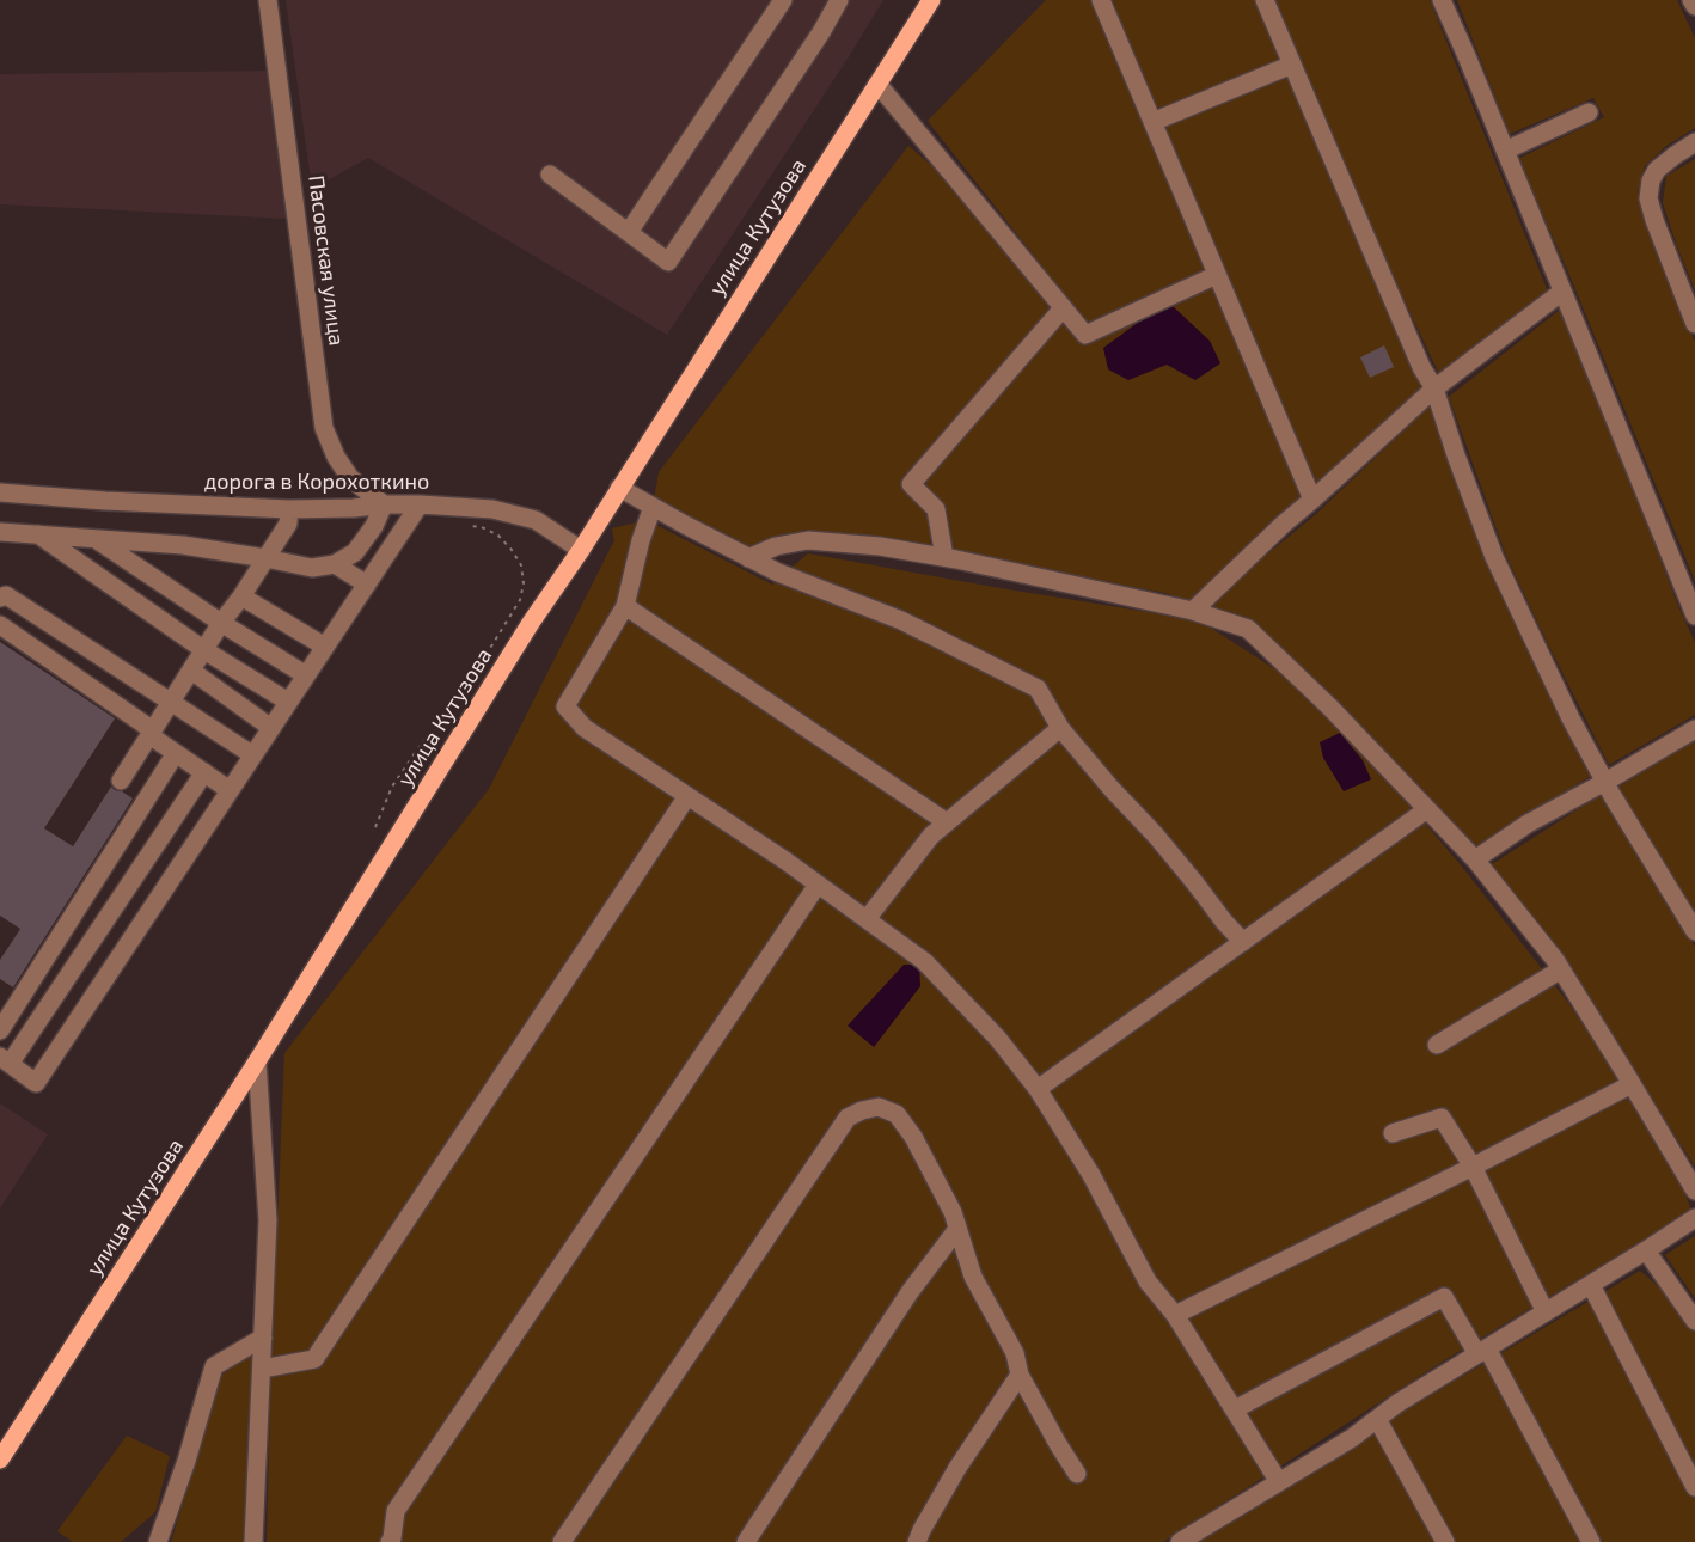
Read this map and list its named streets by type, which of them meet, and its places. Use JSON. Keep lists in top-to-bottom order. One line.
{"streets":{"main road":["улица Кутузова"],"street":["Пасовская улица","дорога в Корохоткино"]},"crossings":[["улица Кутузова","дорога в Корохоткино"],["Пасовская улица","дорога в Корохоткино"]]}
